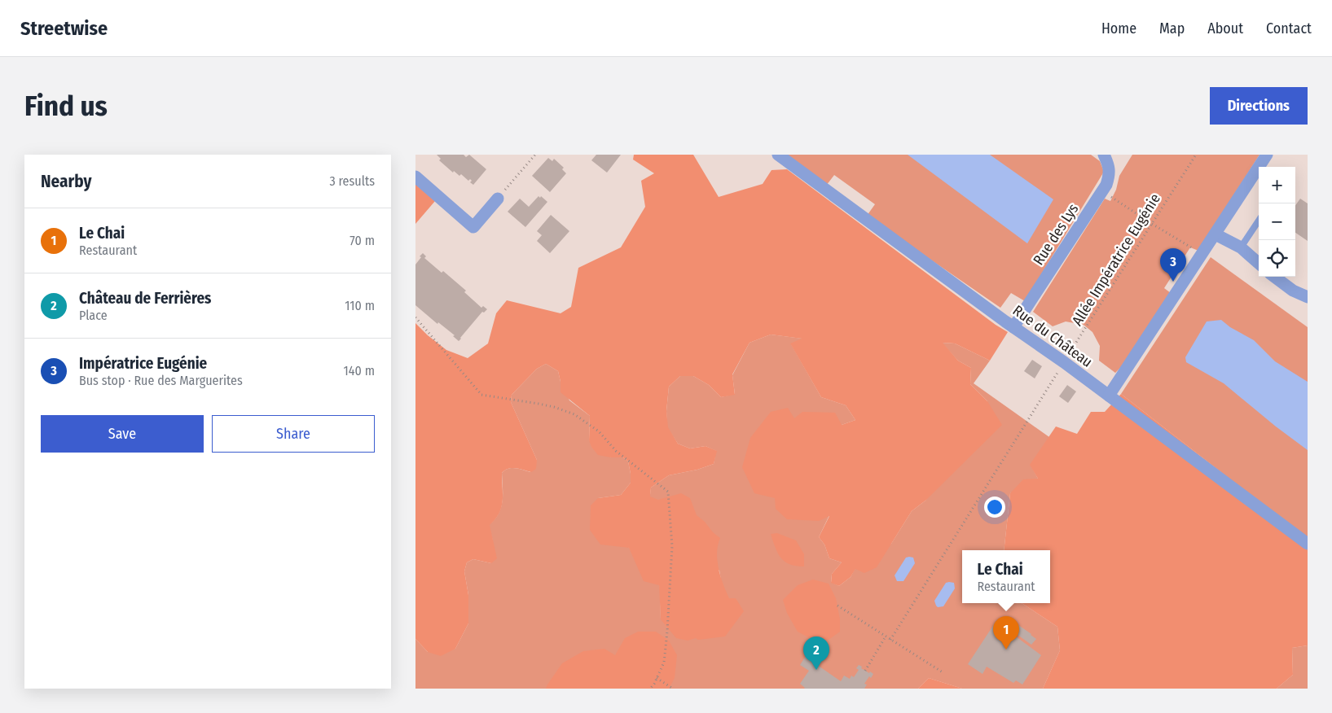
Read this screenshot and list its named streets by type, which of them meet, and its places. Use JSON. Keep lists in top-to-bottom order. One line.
{"streets":{"street":["Rue des Lys","Rue du Château"],"path":["Allée Impératrice Eugénie"]},"crossings":[["Rue des Lys","Rue du Château"],["Allée Impératrice Eugénie","Rue du Château"]],"page":{"header":"Streetwise","nav":["Home","Map","About","Contact"],"buttons":["Directions",["Save","Share"]],"title":"Find us","heading":["Nearby","3 results"],"map_buttons":["+","−"],"list":[{"mark":"1","name":"Le Chai","note":"Restaurant","value":"70 m"},{"mark":"2","name":"Château de Ferrières","note":"Place","value":"110 m"},{"mark":"3","name":"Impératrice Eugénie","note":"Bus stop · Rue des Marguerites","value":"140 m"}],"pins":["3","1","2"],"popup":["Le Chai","Restaurant"]}}
